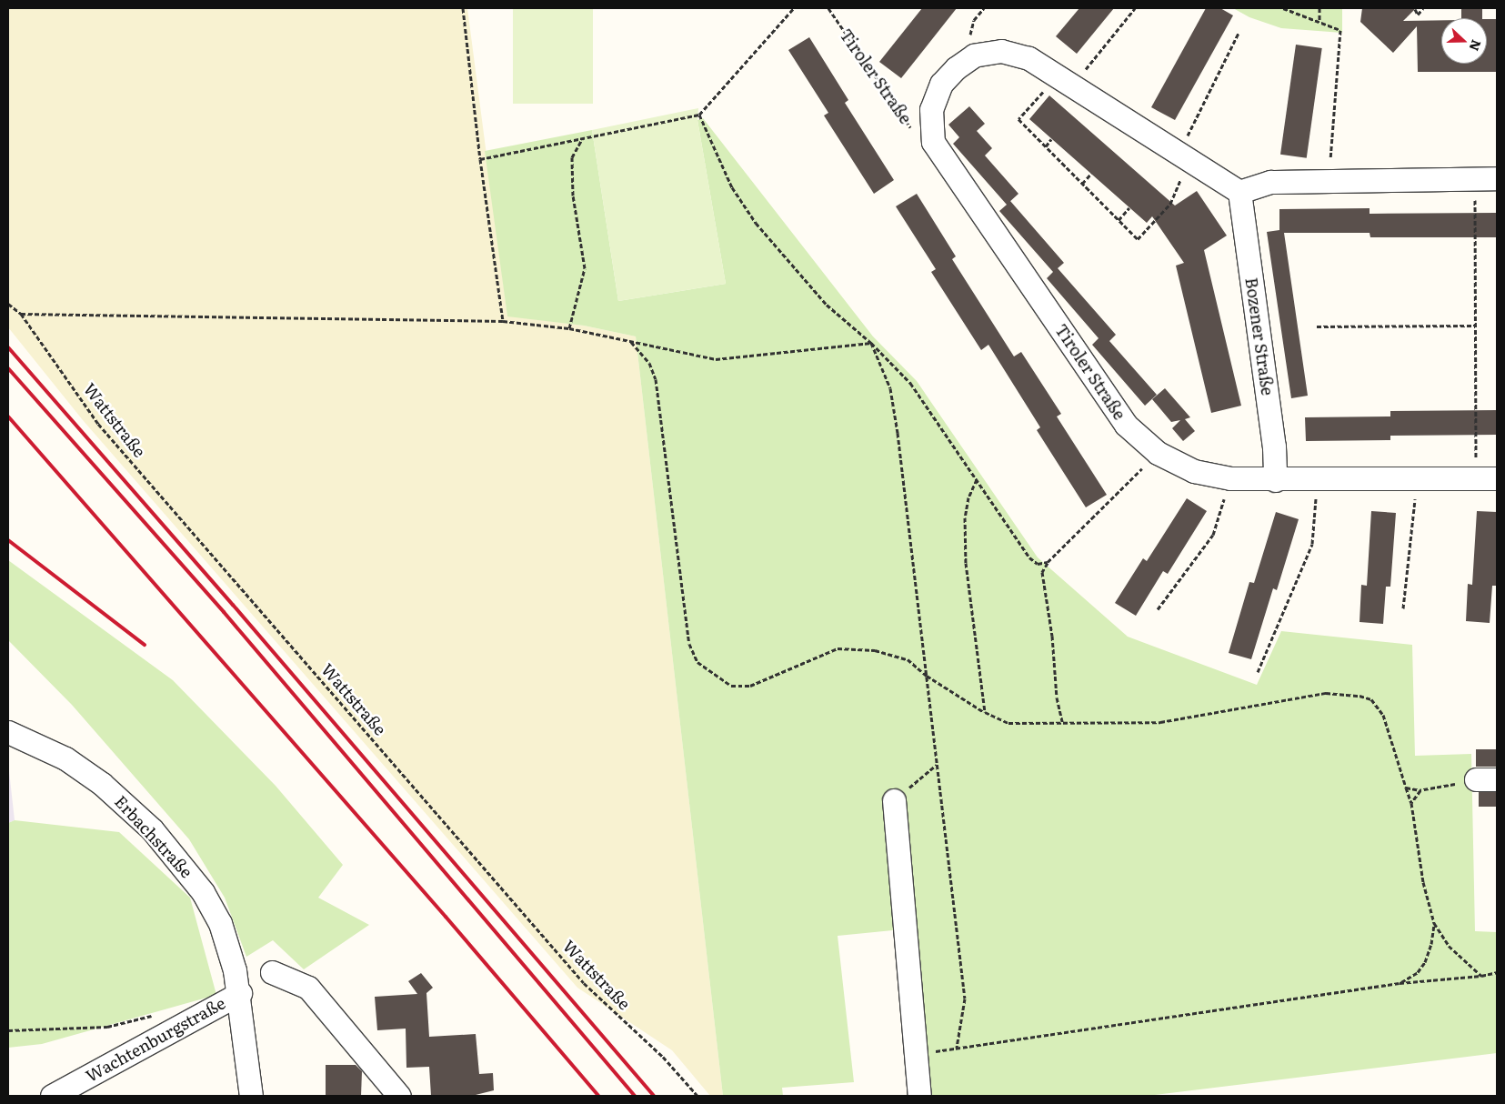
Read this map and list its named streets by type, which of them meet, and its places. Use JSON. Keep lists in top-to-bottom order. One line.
{"streets":{"street":["Tiroler Straße","Bozener Straße","Erbachstraße","Wachtenburgstraße"],"path":["Wattstraße"]},"crossings":[["Tiroler Straße","Bozener Straße"],["Erbachstraße","Wachtenburgstraße"]],"north":"right"}
